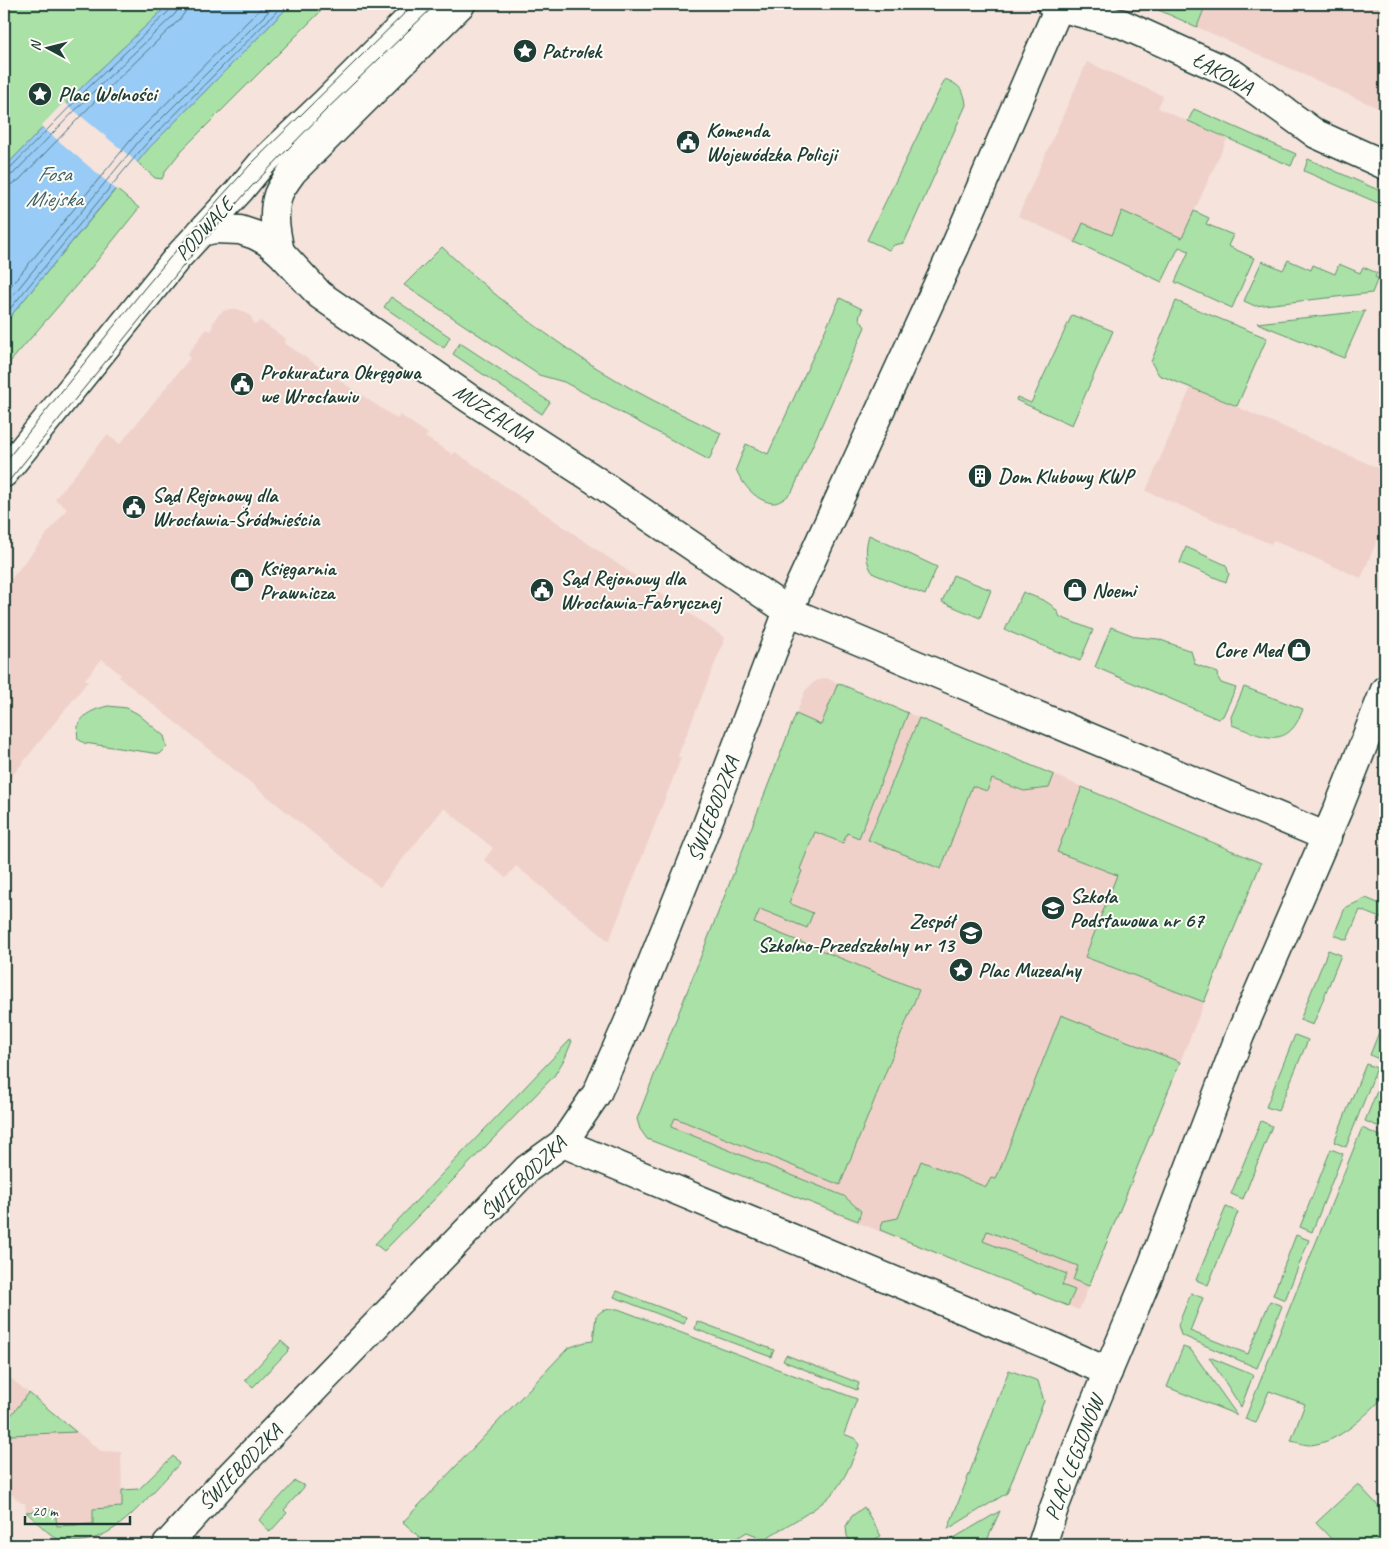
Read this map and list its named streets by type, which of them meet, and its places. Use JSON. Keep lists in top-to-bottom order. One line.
{"streets":{"street":["ŁĄKOWA","PODWALE","MUZEALNA","ŚWIEBODZKA","PLAC LEGIONÓW"]},"crossings":[["ŁĄKOWA","ŚWIEBODZKA"],["PODWALE","MUZEALNA"],["MUZEALNA","ŚWIEBODZKA"]],"water":["Fosa Miejska"],"places":{"place":["Patrolek","Plac Wolności","Plac Muzealny"],"public building":["Komenda Wojewódzka Policji","Prokuratura Okręgowa we Wrocławiu","Sąd Rejonowy dla Wrocławia-Śródmieścia","Sąd Rejonowy dla Wrocławia-Fabrycznej"],"building":["Dom Klubowy KWP"],"shop":["Księgarnia Prawnicza","Noemi","Core Med"],"school or university":["Szkoła Podstawowa nr 67","Zespół Szkolno-Przedszkolny nr 13"]},"scale_bar":"20 m","north":"left"}
